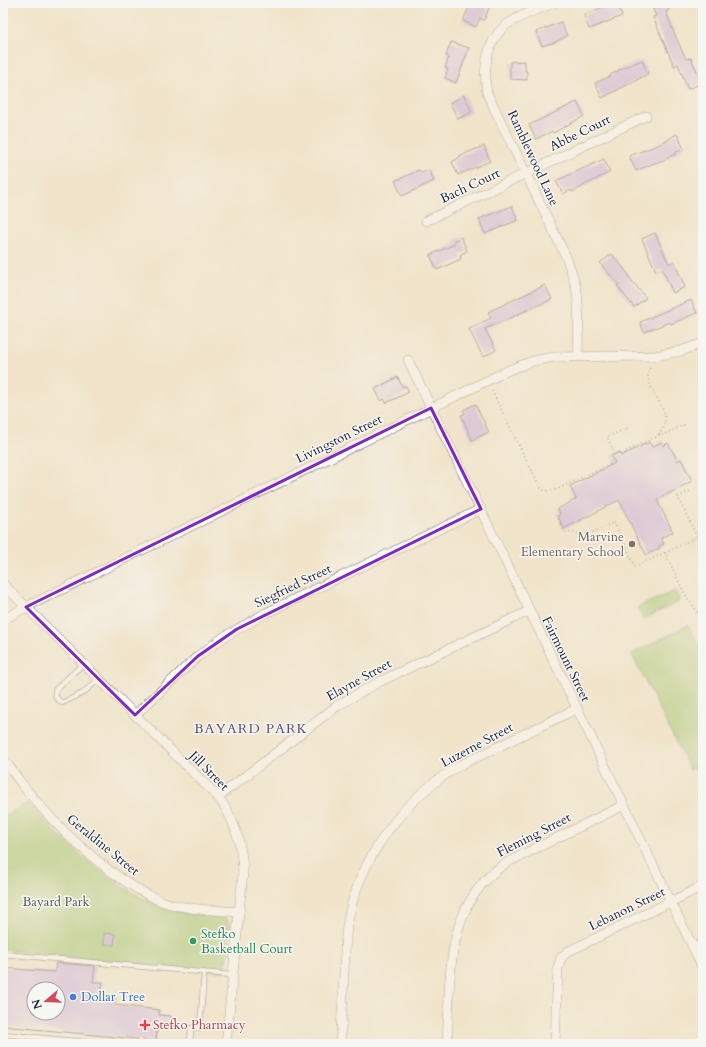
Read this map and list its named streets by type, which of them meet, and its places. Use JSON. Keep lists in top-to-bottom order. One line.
{"streets":{"street":["Abbe Court","Ramblewood Lane","Bach Court","Livingston Street","Siegfried Street","Fairmount Street","Elayne Street","Luzerne Street","Jill Street","Fleming Street","Geraldine Street","Lebanon Street"]},"crossings":[["Abbe Court","Ramblewood Lane"],["Abbe Court","Bach Court"],["Ramblewood Lane","Bach Court"],["Ramblewood Lane","Livingston Street"],["Livingston Street","Fairmount Street"],["Livingston Street","Jill Street"],["Siegfried Street","Fairmount Street"],["Siegfried Street","Jill Street"],["Fairmount Street","Elayne Street"],["Fairmount Street","Luzerne Street"],["Fairmount Street","Fleming Street"],["Fairmount Street","Lebanon Street"],["Elayne Street","Jill Street"],["Jill Street","Geraldine Street"]],"districts":["BAYARD PARK"],"parks":["Bayard Park"],"places":{"other":["Marvine Elementary School","Stefko Basketball Court","Dollar Tree"],"health":["Stefko Pharmacy"]},"north":"left"}
